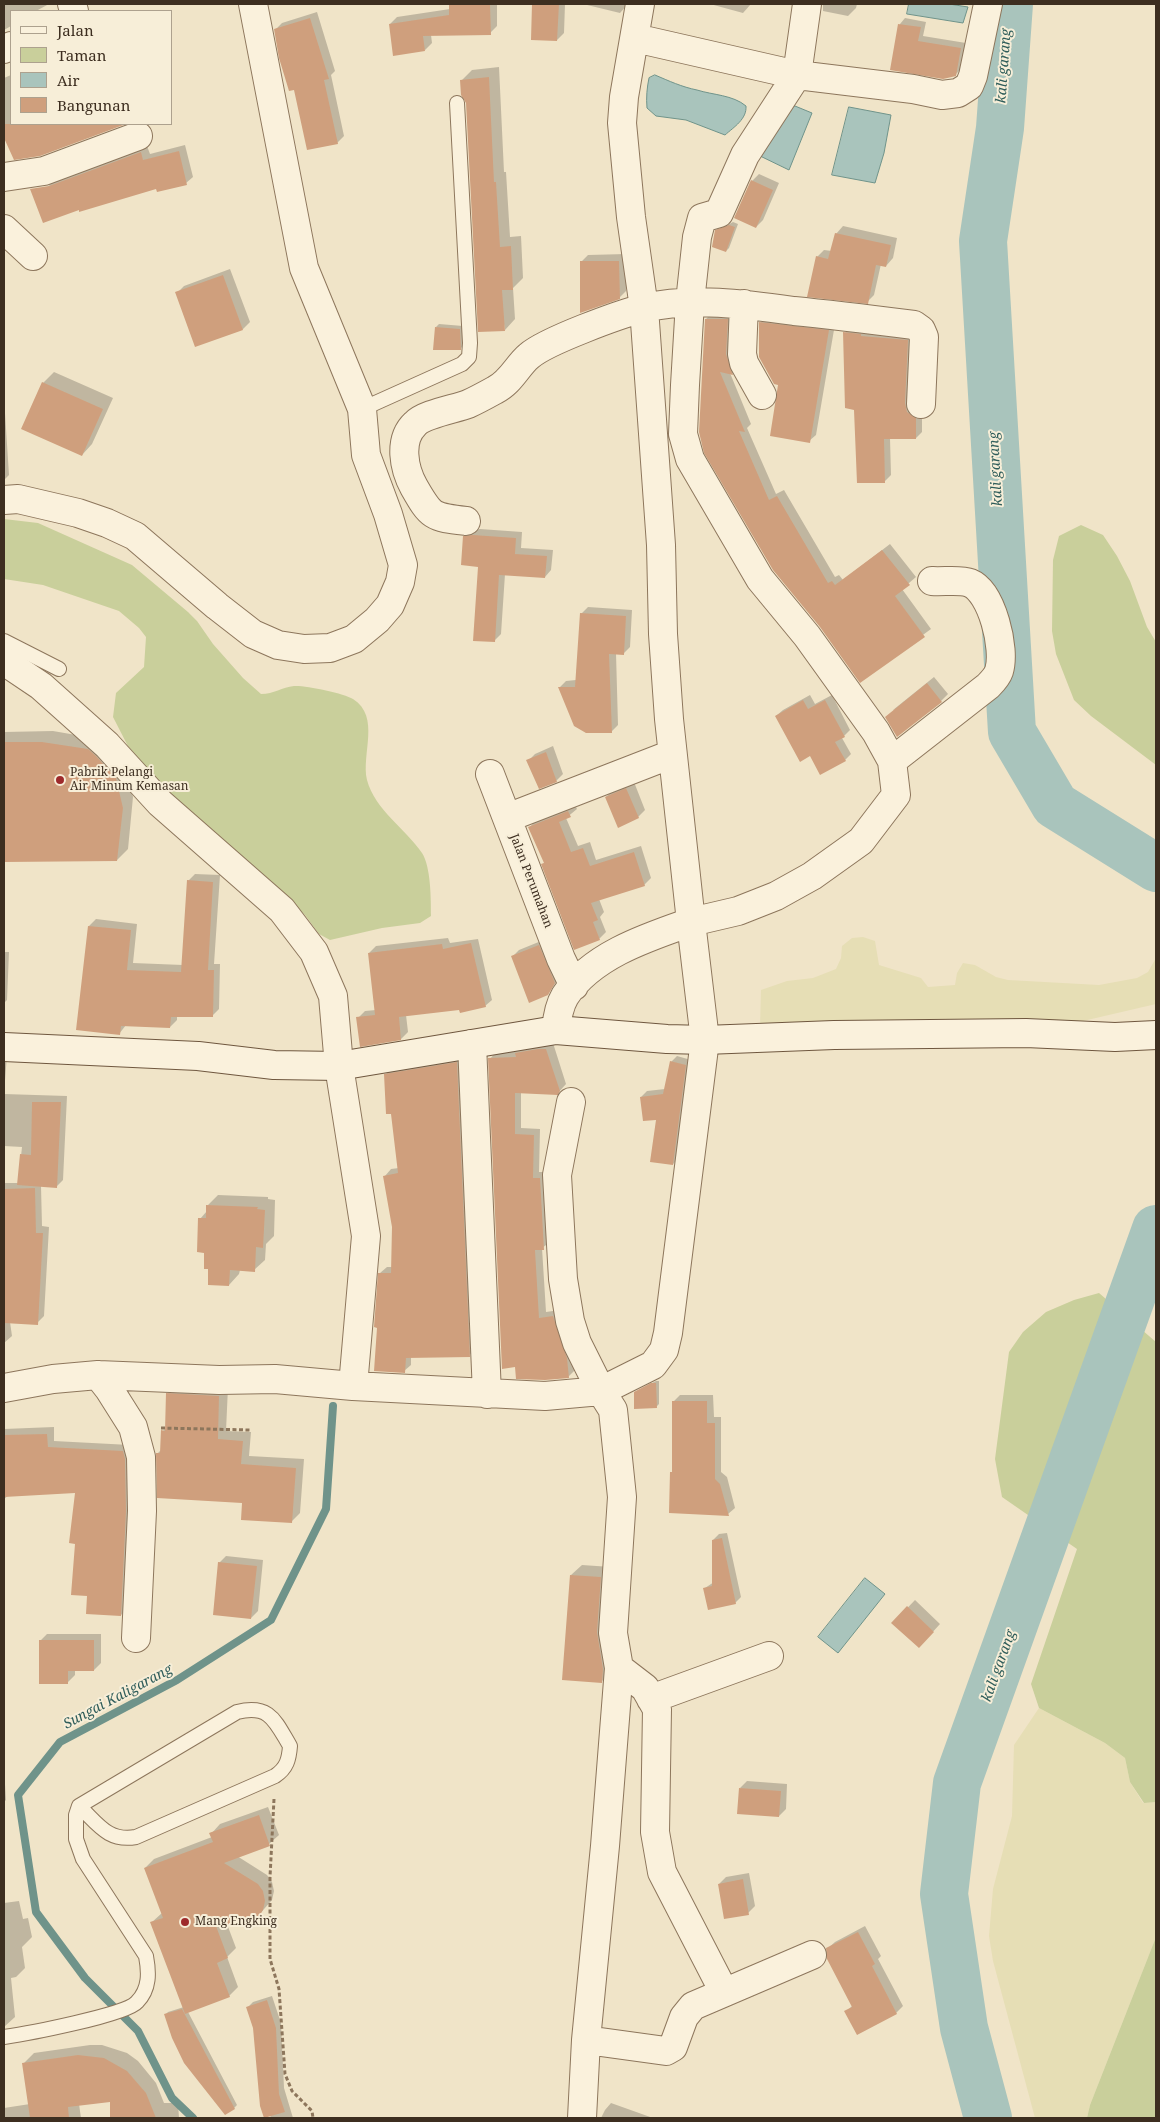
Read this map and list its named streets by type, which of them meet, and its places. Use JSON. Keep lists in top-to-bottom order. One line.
{"streets":{"street":["Jalan Perumahan"]},"water":["kali garang","Sungai Kaligarang"],"places":["Pabrik Pelangi Air Minum Kemasan","Mang Engking"],"legend":["Jalan","Taman","Air","Bangunan"]}
